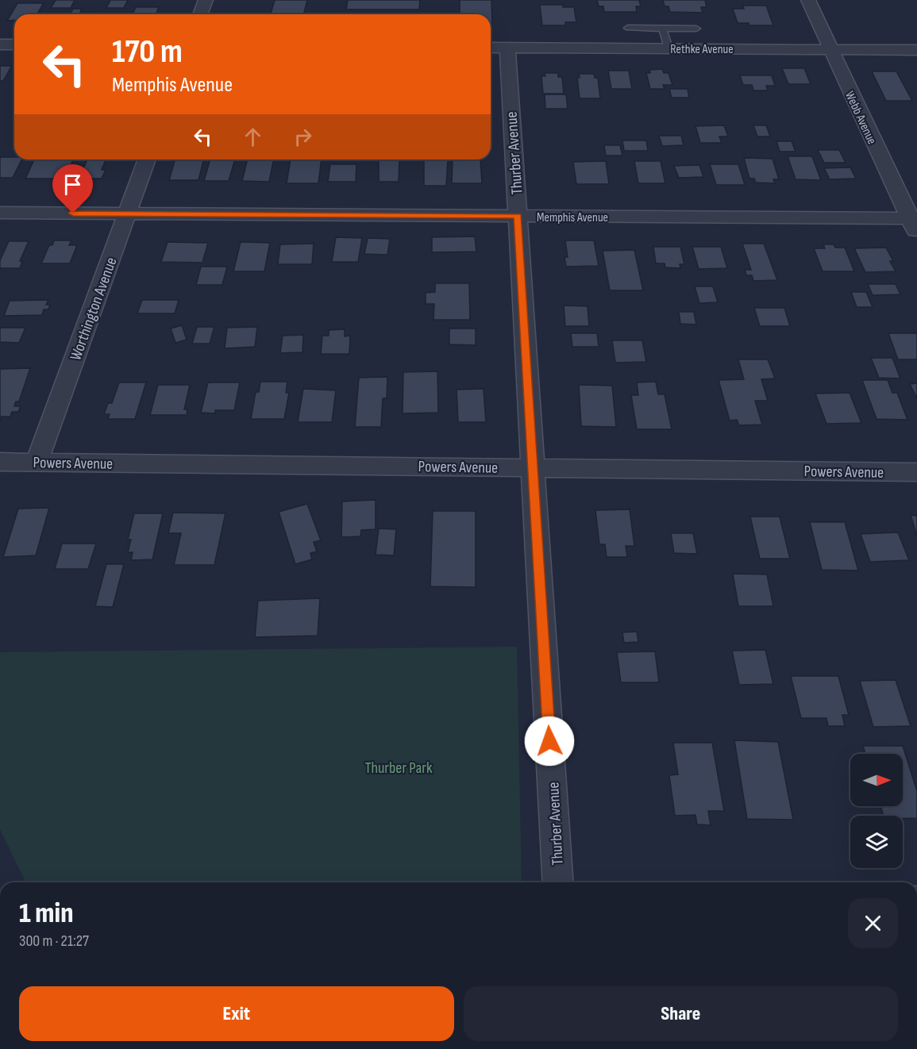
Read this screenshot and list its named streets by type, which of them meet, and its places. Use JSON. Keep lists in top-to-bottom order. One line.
{"streets":{"street":["Rethke Avenue","Webb Avenue","Thurber Avenue","Memphis Avenue","Worthington Avenue","Powers Avenue"]},"crossings":[["Rethke Avenue","Webb Avenue"],["Rethke Avenue","Thurber Avenue"],["Webb Avenue","Memphis Avenue"],["Thurber Avenue","Memphis Avenue"],["Thurber Avenue","Powers Avenue"],["Memphis Avenue","Worthington Avenue"],["Worthington Avenue","Powers Avenue"]],"parks":["Thurber Park"],"north":"right","page":{"turn":["170 m","Memphis Avenue"],"heading":["1 min","300 m · 21:27"],"buttons":["Exit","Share"]}}
